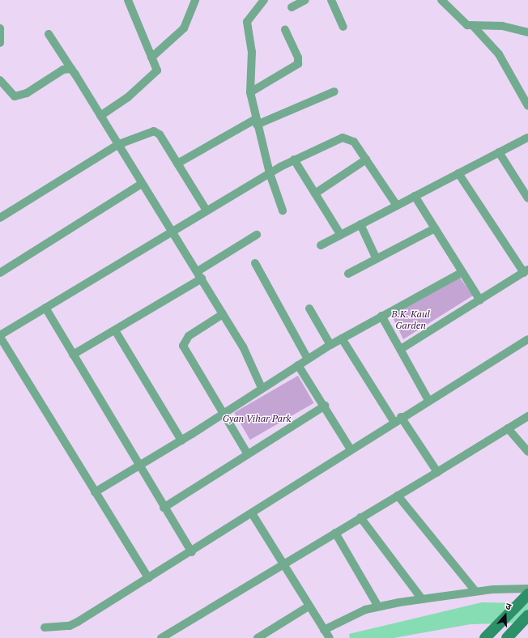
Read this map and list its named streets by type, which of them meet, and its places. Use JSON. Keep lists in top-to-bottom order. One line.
{"parks":["B.K. Kaul Garden","Gyan Vihar Park"],"north":"top"}
